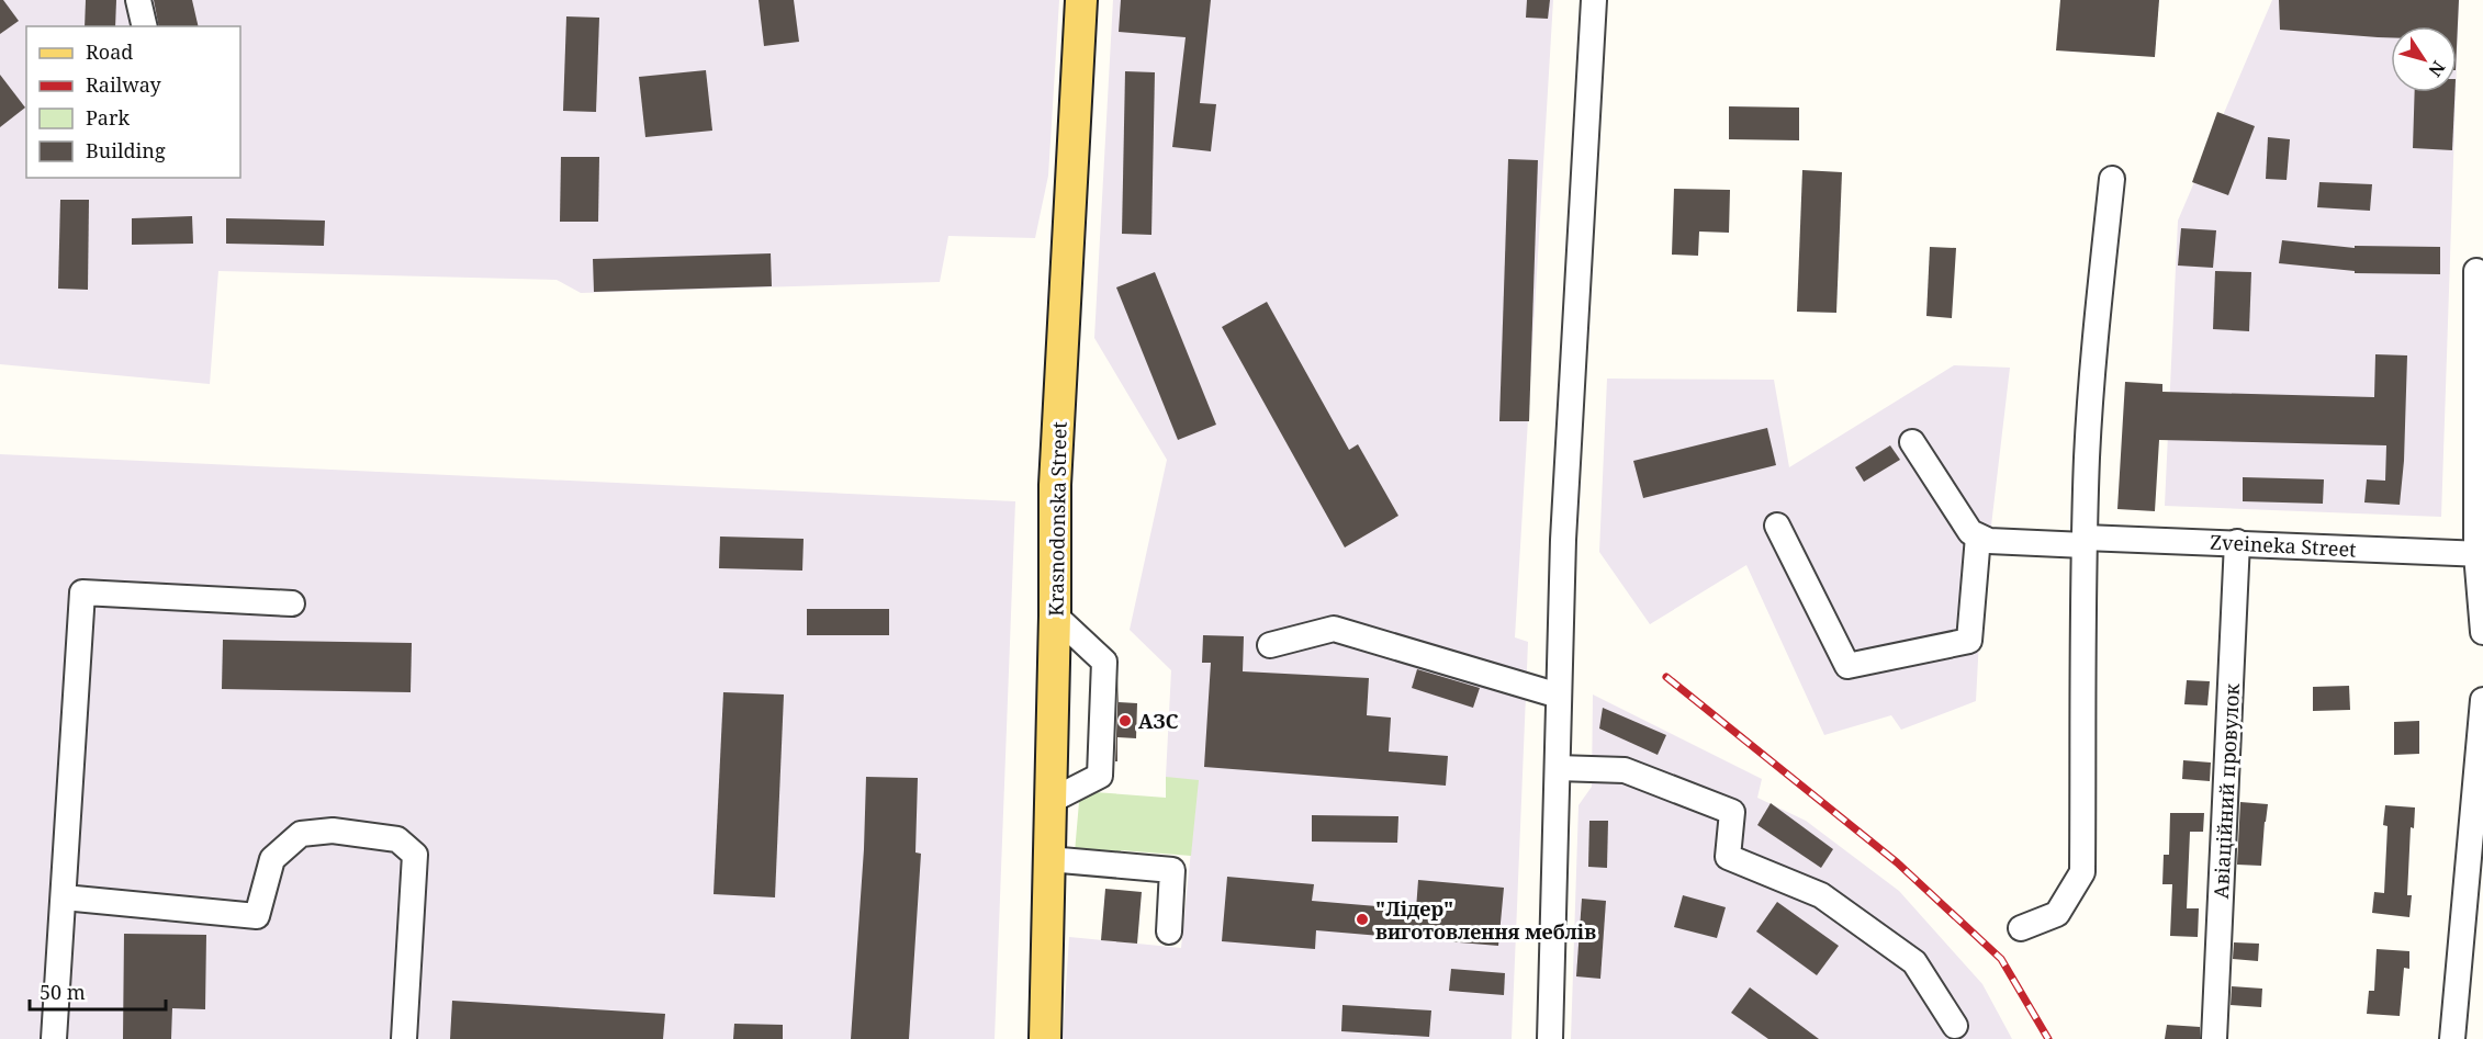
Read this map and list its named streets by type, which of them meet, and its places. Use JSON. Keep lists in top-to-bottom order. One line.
{"streets":{"main road":["Krasnodonska Street"],"street":["Zveineka Street","Авіаційний провулок"]},"crossings":[["Zveineka Street","Авіаційний провулок"]],"places":["АЗС","\"Лідер\" виготовлення меблів"],"legend":["Road","Railway","Park","Building"],"scale_bar":"50 m","north":"bottom right"}
